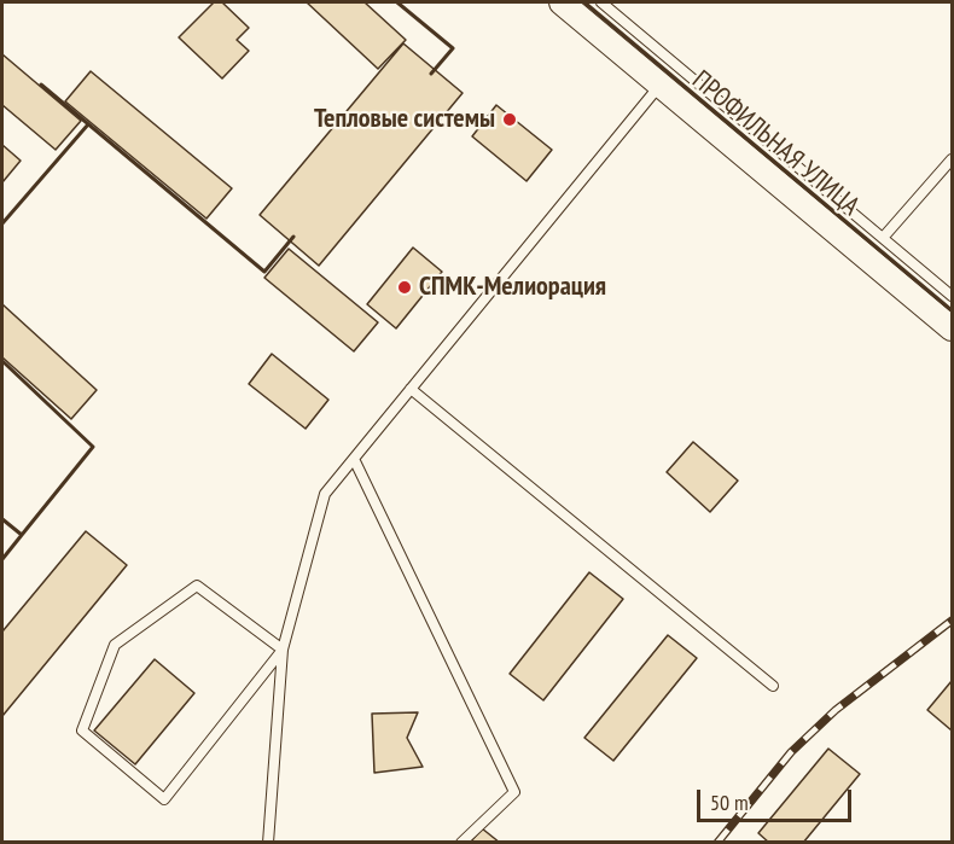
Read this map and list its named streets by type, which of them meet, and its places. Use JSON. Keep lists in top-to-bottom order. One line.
{"streets":{"street":["ПРОФИЛЬНАЯ УЛИЦА"]},"places":["Тепловые системы","СПМК-Мелиорация"],"scale_bar":"50 m"}
